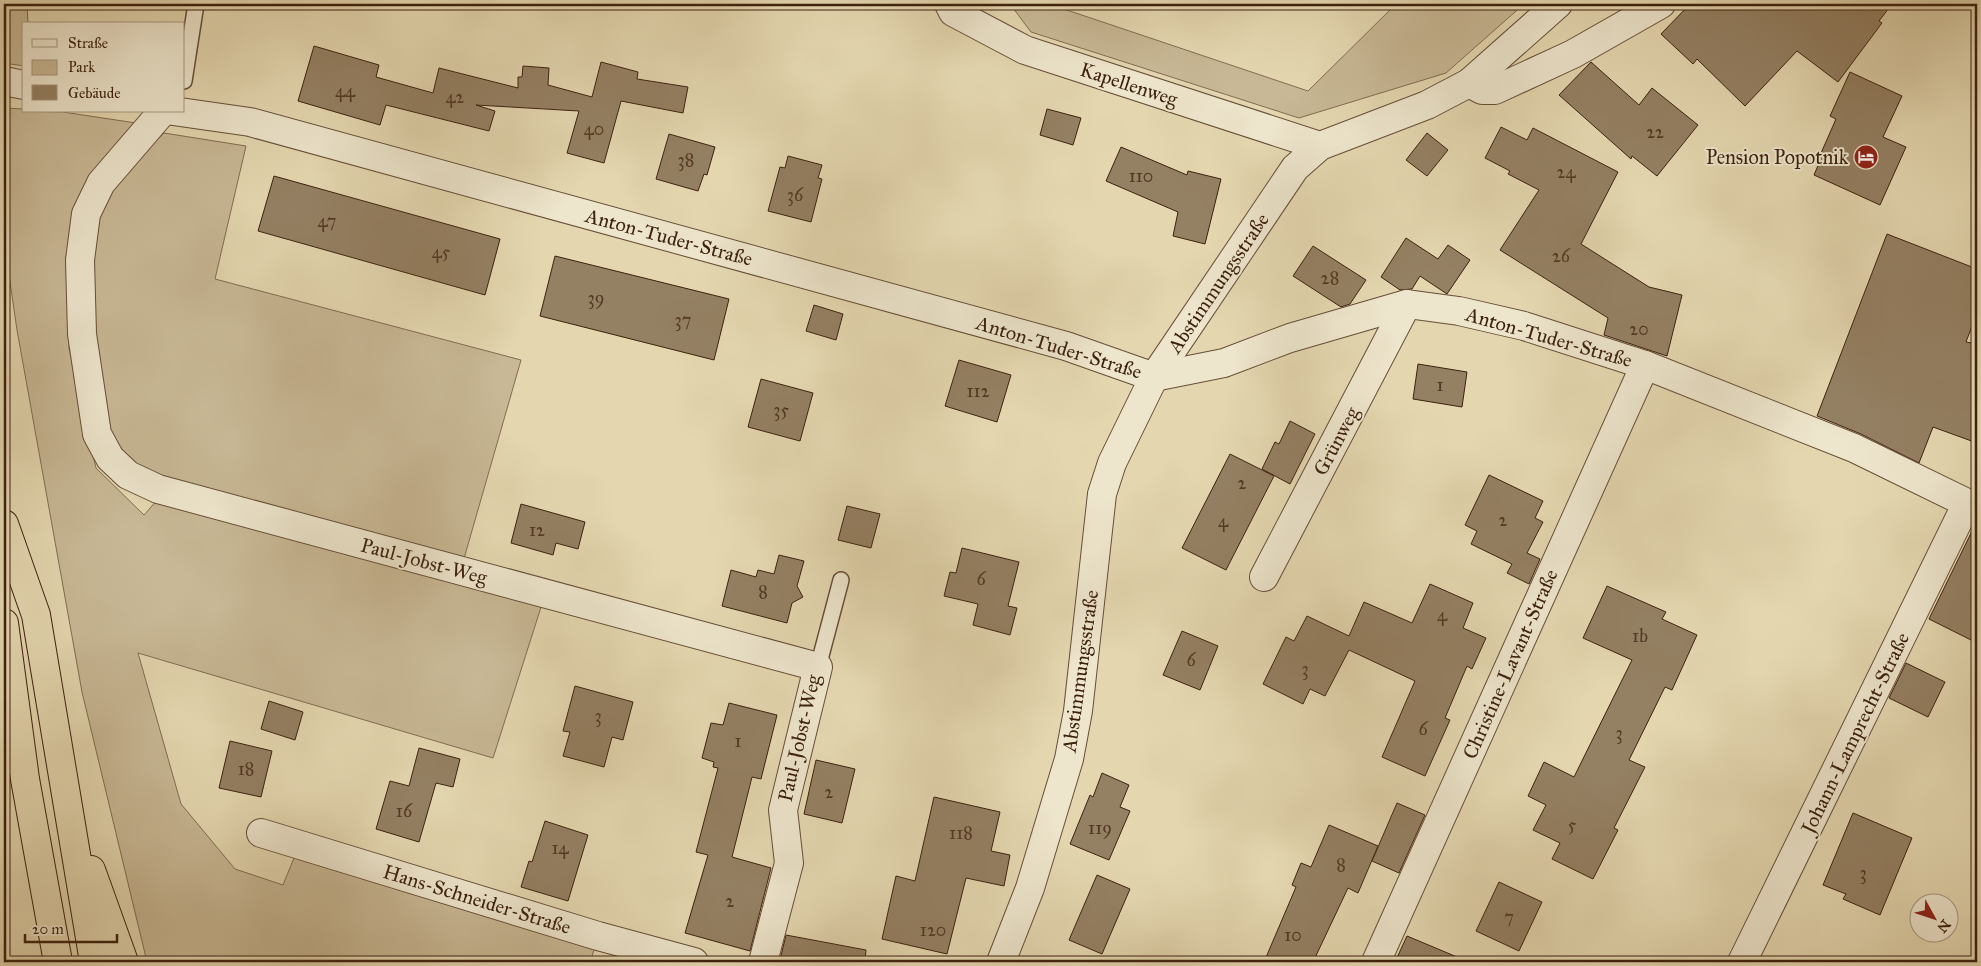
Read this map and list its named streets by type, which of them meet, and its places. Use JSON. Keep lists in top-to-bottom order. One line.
{"streets":{"street":["Kapellenweg","Anton-Tuder-Straße","Abstimmungsstraße","Grünweg","Paul-Jobst-Weg","Christine-Lavant-Straße","Johann-Lamprecht-Straße","Hans-Schneider-Straße"]},"crossings":[["Kapellenweg","Abstimmungsstraße"],["Anton-Tuder-Straße","Abstimmungsstraße"],["Anton-Tuder-Straße","Grünweg"],["Anton-Tuder-Straße","Christine-Lavant-Straße"],["Anton-Tuder-Straße","Johann-Lamprecht-Straße"]],"places":{"hotel":["Pension Popotnik"]},"house_numbers":["44","42","40","22","38","24","110","36","47","45","26","28","39","37","20","1","112","35","2","2","4","12","6","8","4","1b","6","3","3","6","3","1","18","2","16","5","119","118","14","8","3","2","7","120","10"],"legend":["Straße","Park","Gebäude"],"scale_bar":"20 m","north":"bottom right"}
